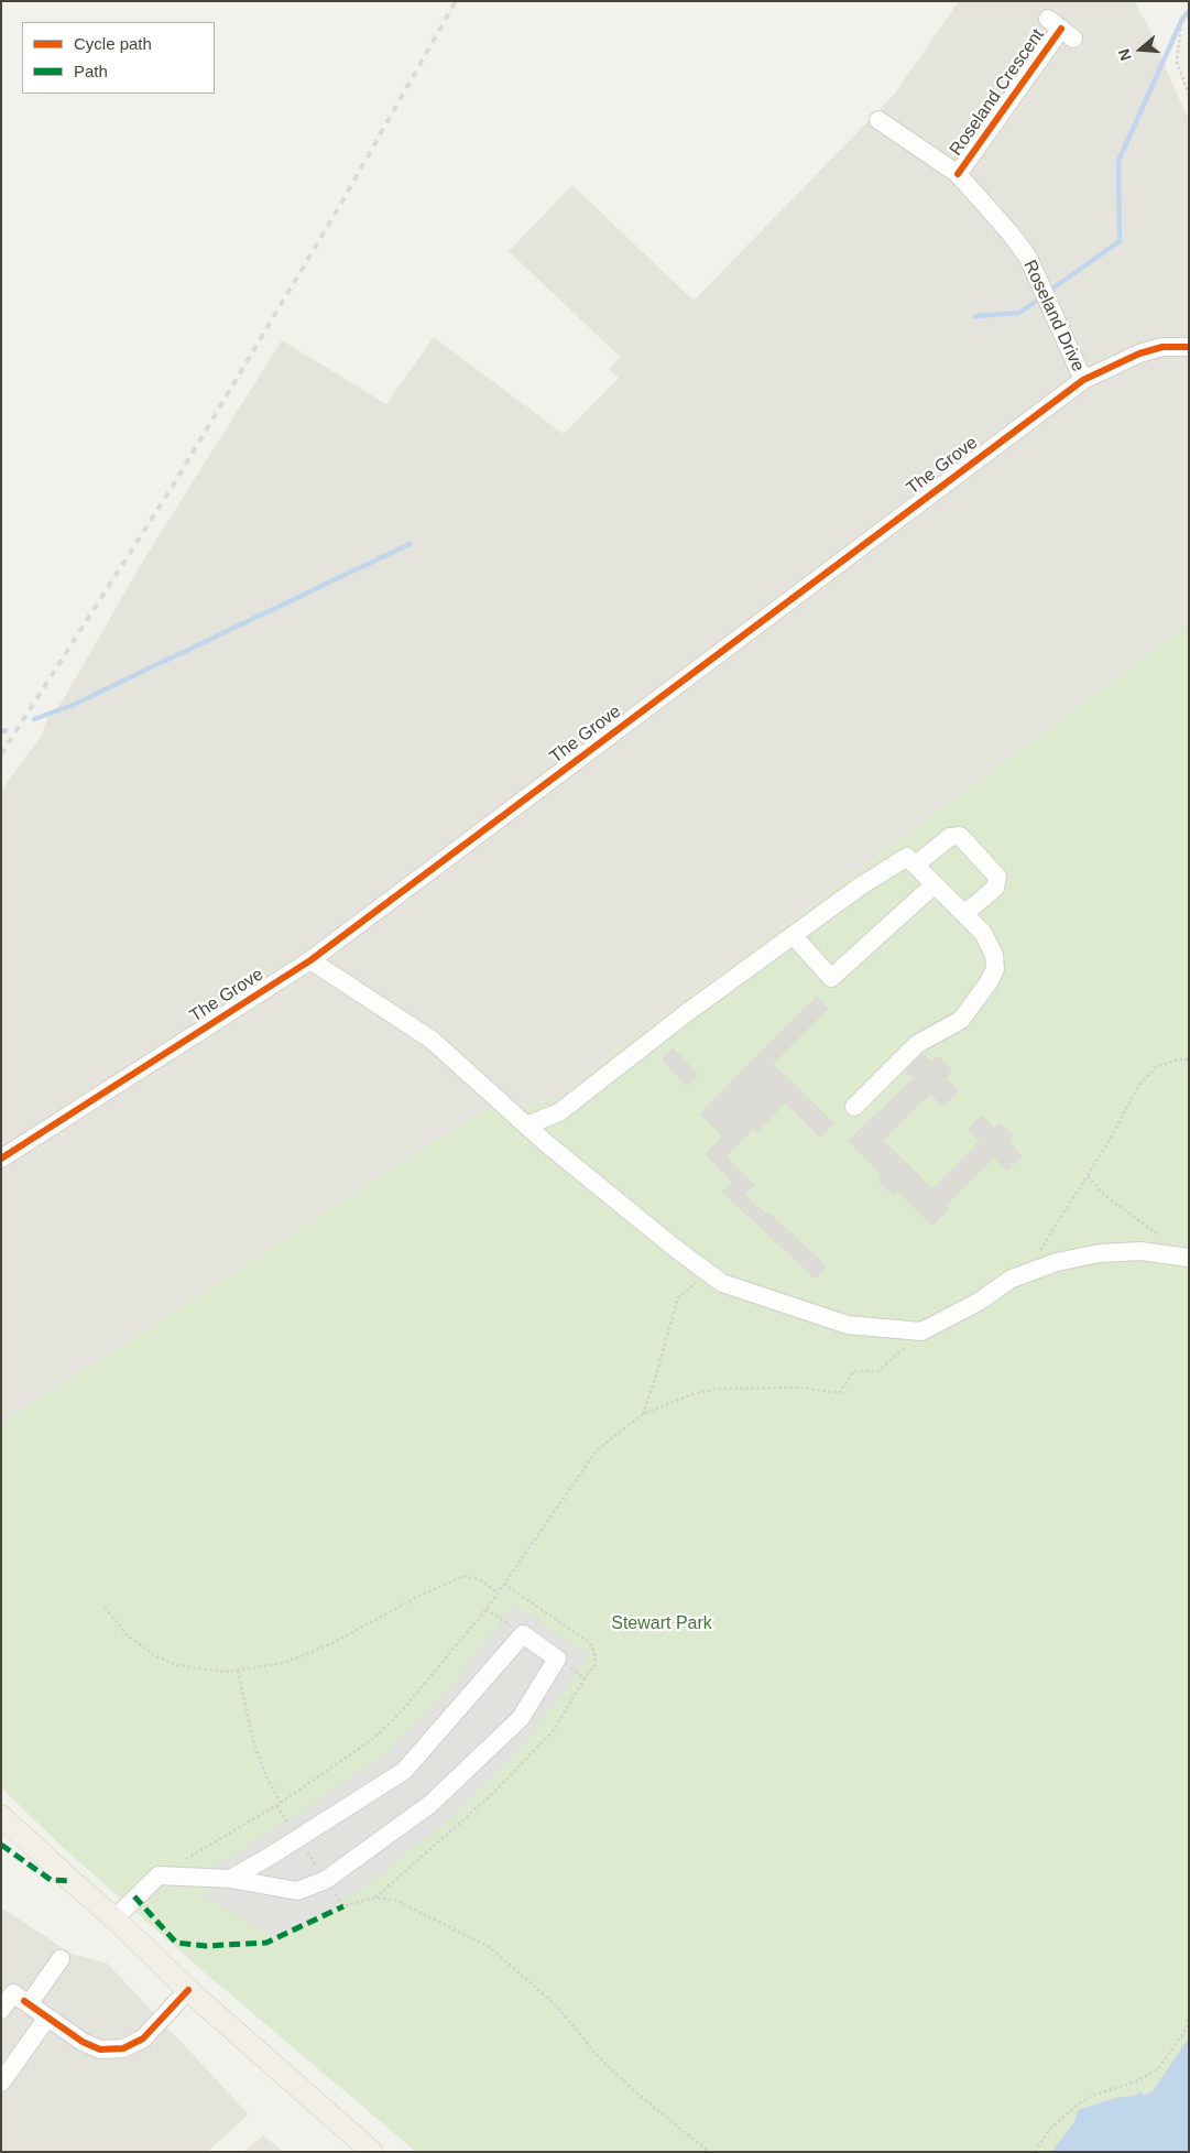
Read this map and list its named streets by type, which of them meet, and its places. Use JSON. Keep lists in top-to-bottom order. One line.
{"streets":{"street":["Roseland Crescent","Roseland Drive","The Grove"]},"crossings":[["Roseland Crescent","Roseland Drive"],["Roseland Drive","The Grove"]],"parks":["Stewart Park"],"legend":["Cycle path","Path"],"north":"left"}
